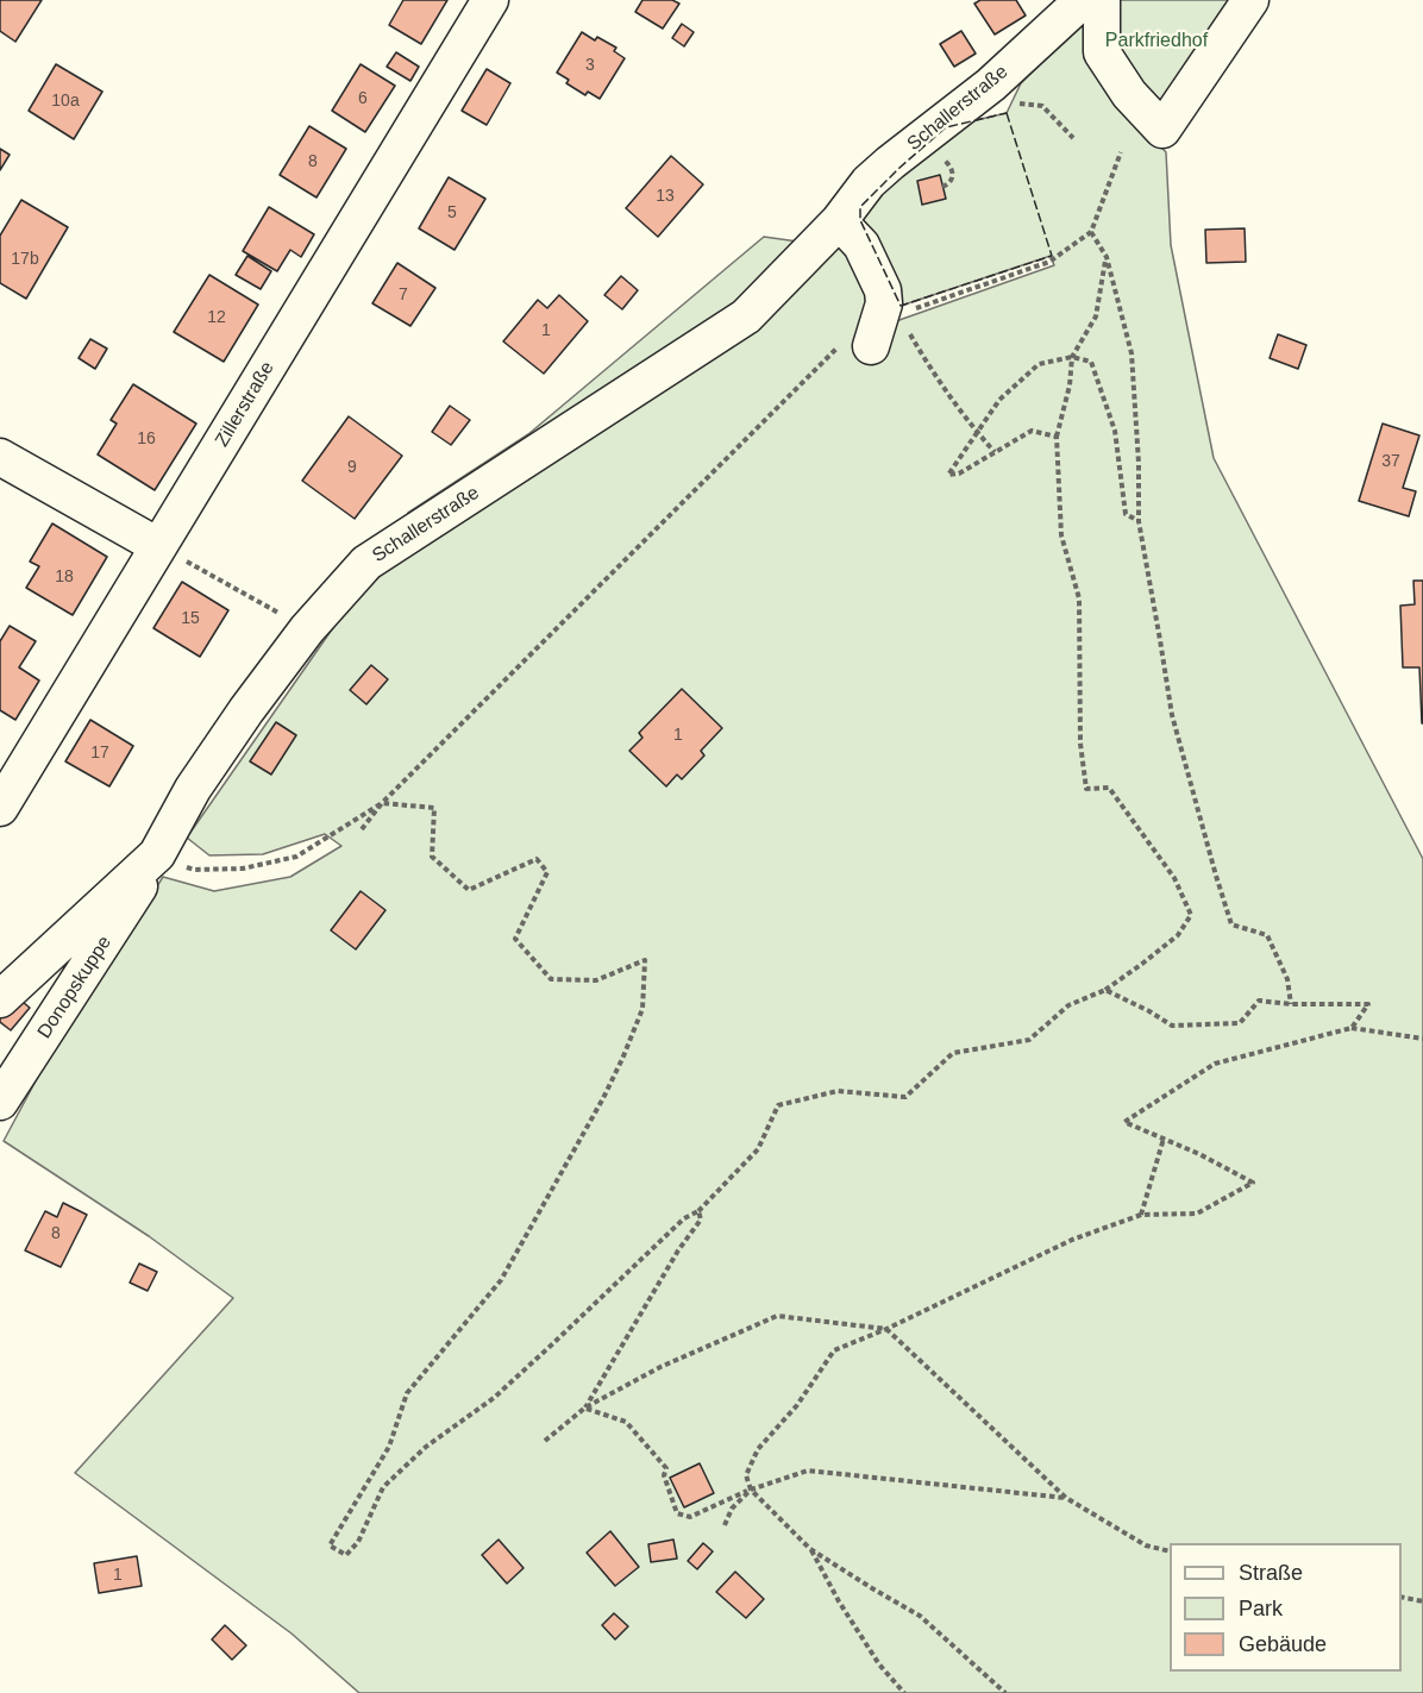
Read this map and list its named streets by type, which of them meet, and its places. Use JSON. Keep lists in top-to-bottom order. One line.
{"streets":{"street":["Schallerstraße","Zillerstraße","Donopskuppe"]},"crossings":[["Schallerstraße","Donopskuppe"]],"parks":["Parkfriedhof"],"house_numbers":["3","6","10a","8","13","5","17b","7","12","1","16","37","9","18","15","1","17","8","1"],"legend":["Straße","Park","Gebäude"]}
